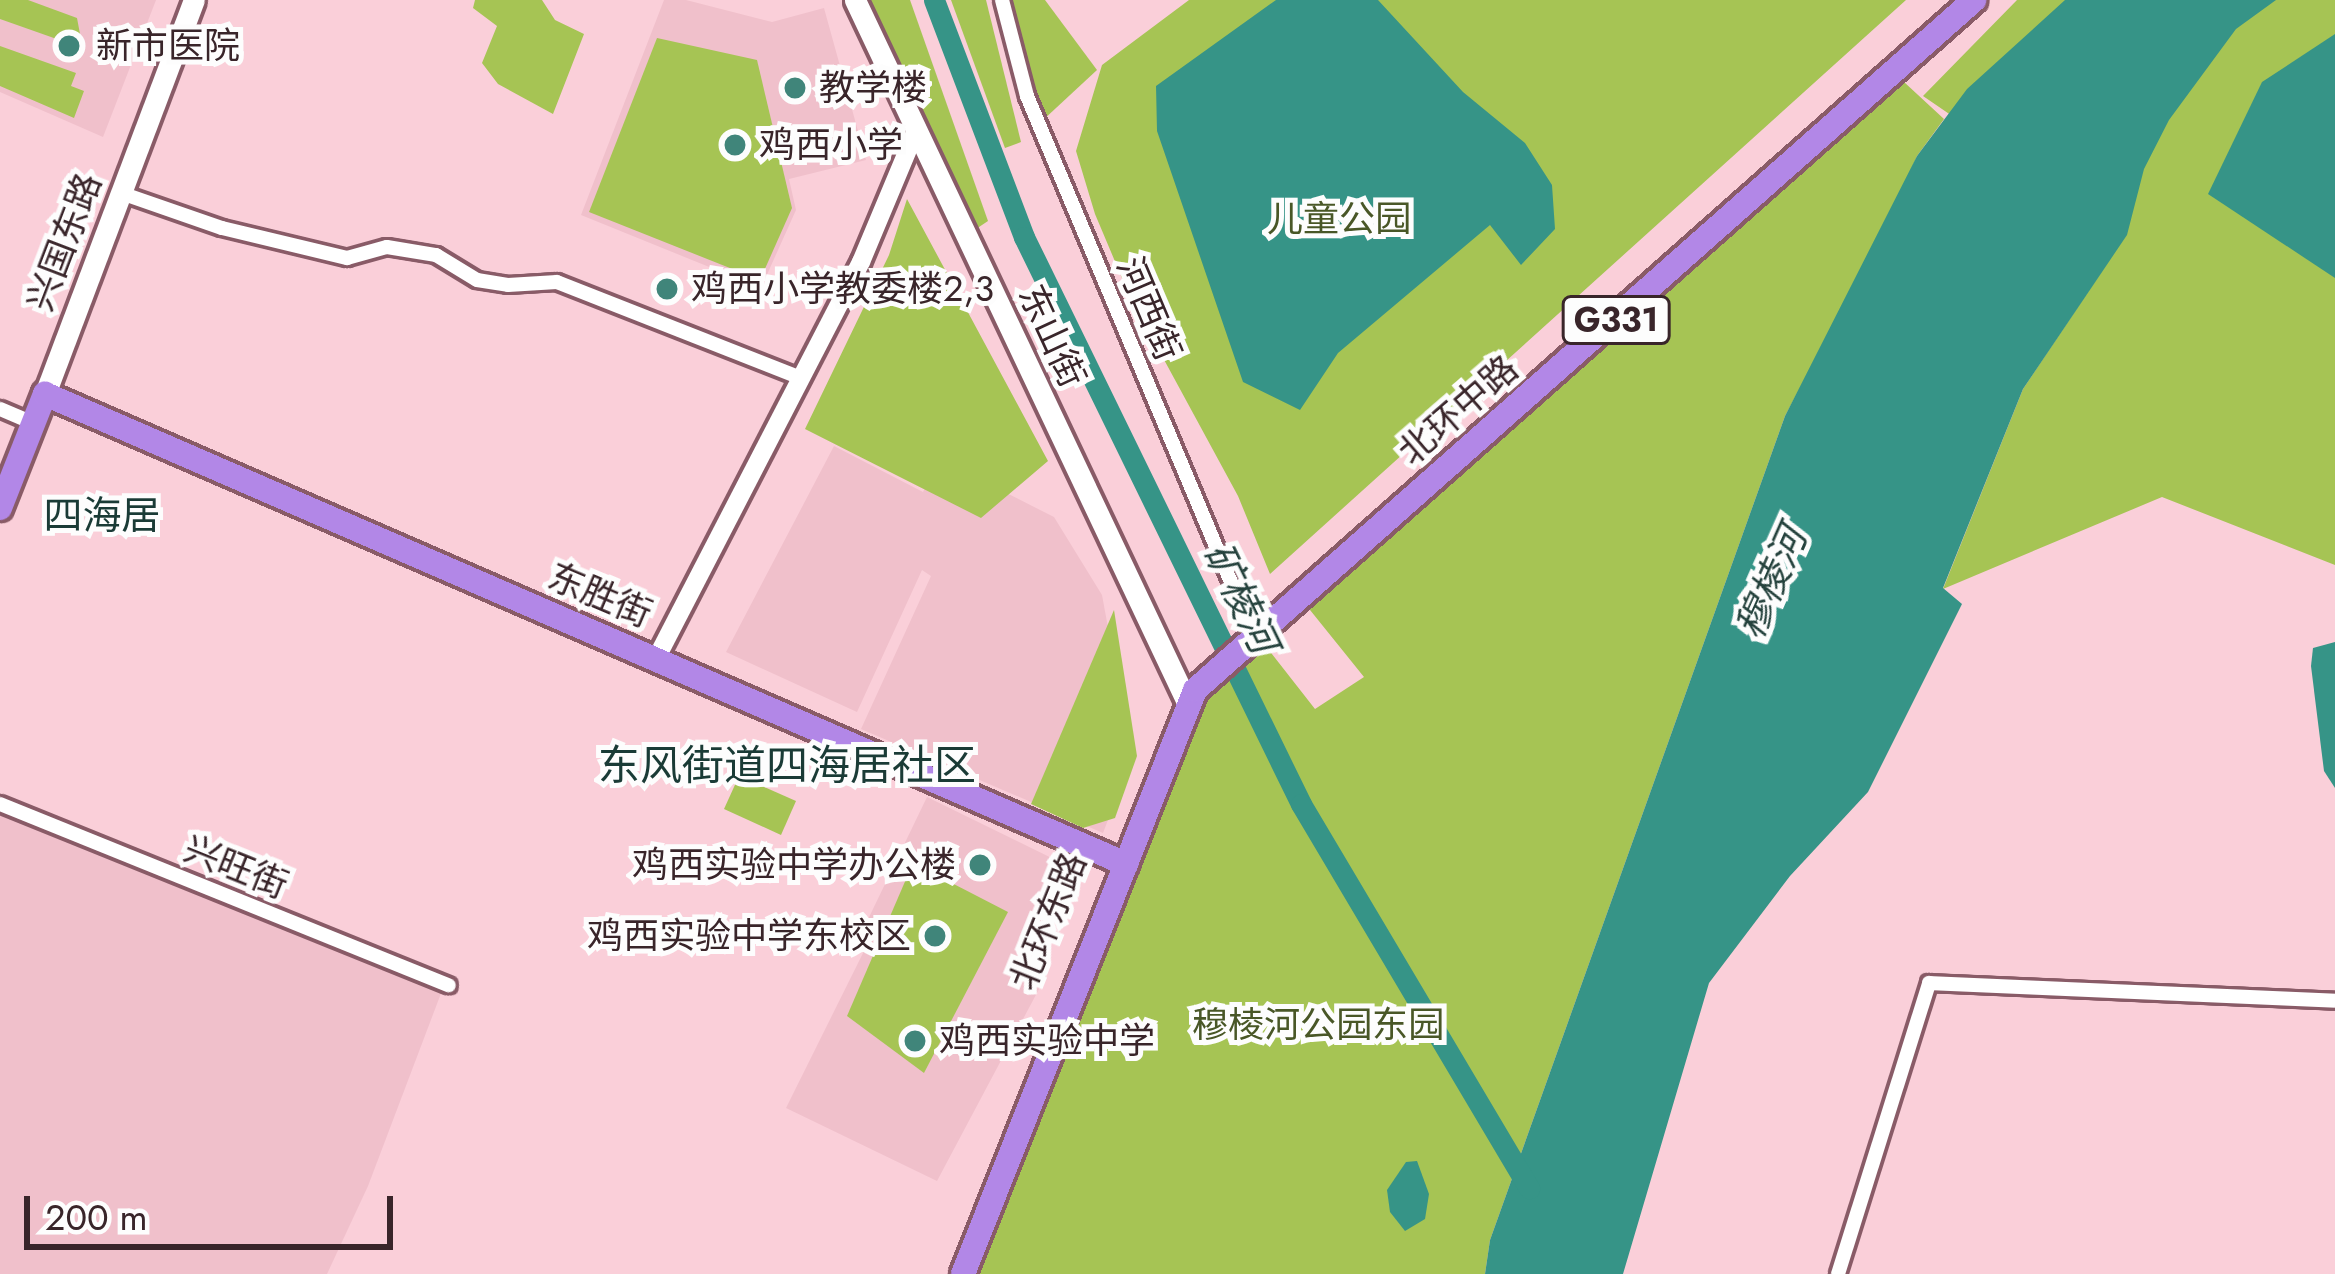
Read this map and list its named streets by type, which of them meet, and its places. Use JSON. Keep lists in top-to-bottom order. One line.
{"streets":{"highway":["兴国东路","G331","北环中路","东胜街","北环东路"],"main road":["东山街"],"street":["河西街","兴旺街"]},"crossings":[["兴国东路","东胜街"],["河西街","北环中路"],["东山街","北环中路"],["东山街","北环东路"],["北环中路","北环东路"],["东胜街","北环东路"]],"districts":["四海居","东风街道四海居社区"],"water":["穆棱河","矿棱河"],"parks":["儿童公园","穆棱河公园东园"],"places":["新市医院","教学楼","鸡西小学","鸡西小学教委楼2,3","鸡西实验中学办公楼","鸡西实验中学东校区","鸡西实验中学"],"scale_bar":"200 m"}
